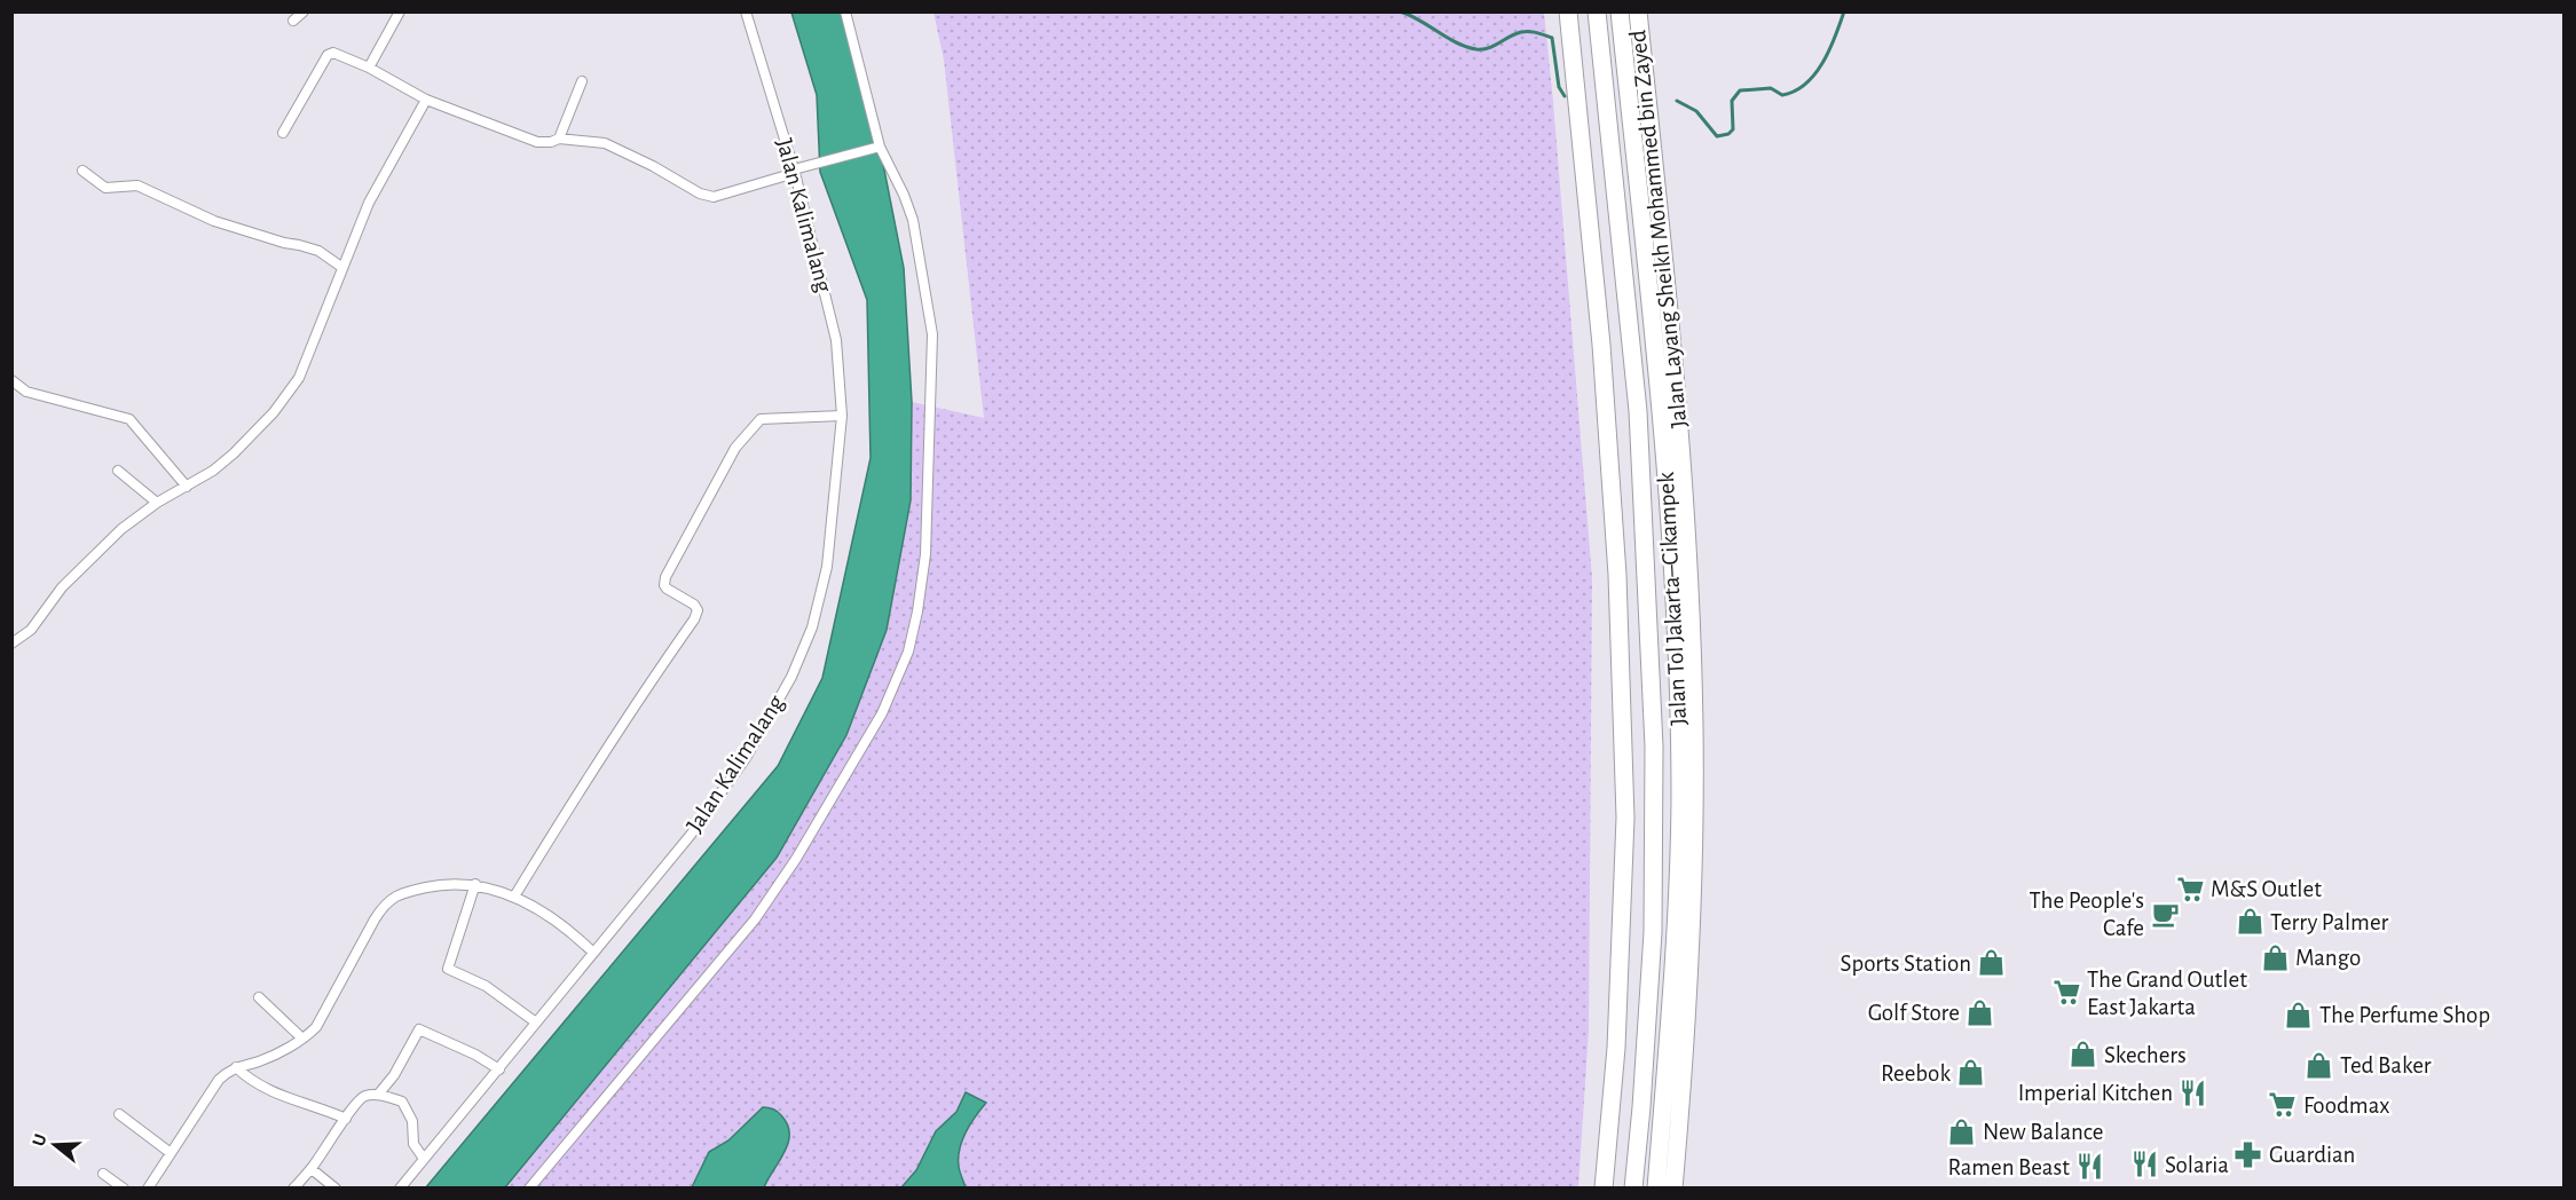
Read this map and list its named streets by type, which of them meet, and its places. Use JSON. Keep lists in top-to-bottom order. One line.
{"streets":{"highway":["Jalan Layang Sheikh Mohammed bin Zayed","Jalan Tol Jakarta–Cikampek"],"street":["Jalan Kalimalang"]},"places":{"supermarket":["M&S Outlet","The Grand Outlet East Jakarta","Foodmax"],"cafe":["The People's Cafe"],"shop":["Terry Palmer","Mango","Sports Station","Golf Store","The Perfume Shop","Skechers","Ted Baker","Reebok","New Balance"],"restaurant":["Imperial Kitchen","Solaria","Ramen Beast"],"pharmacy":["Guardian"]},"north":"left"}
